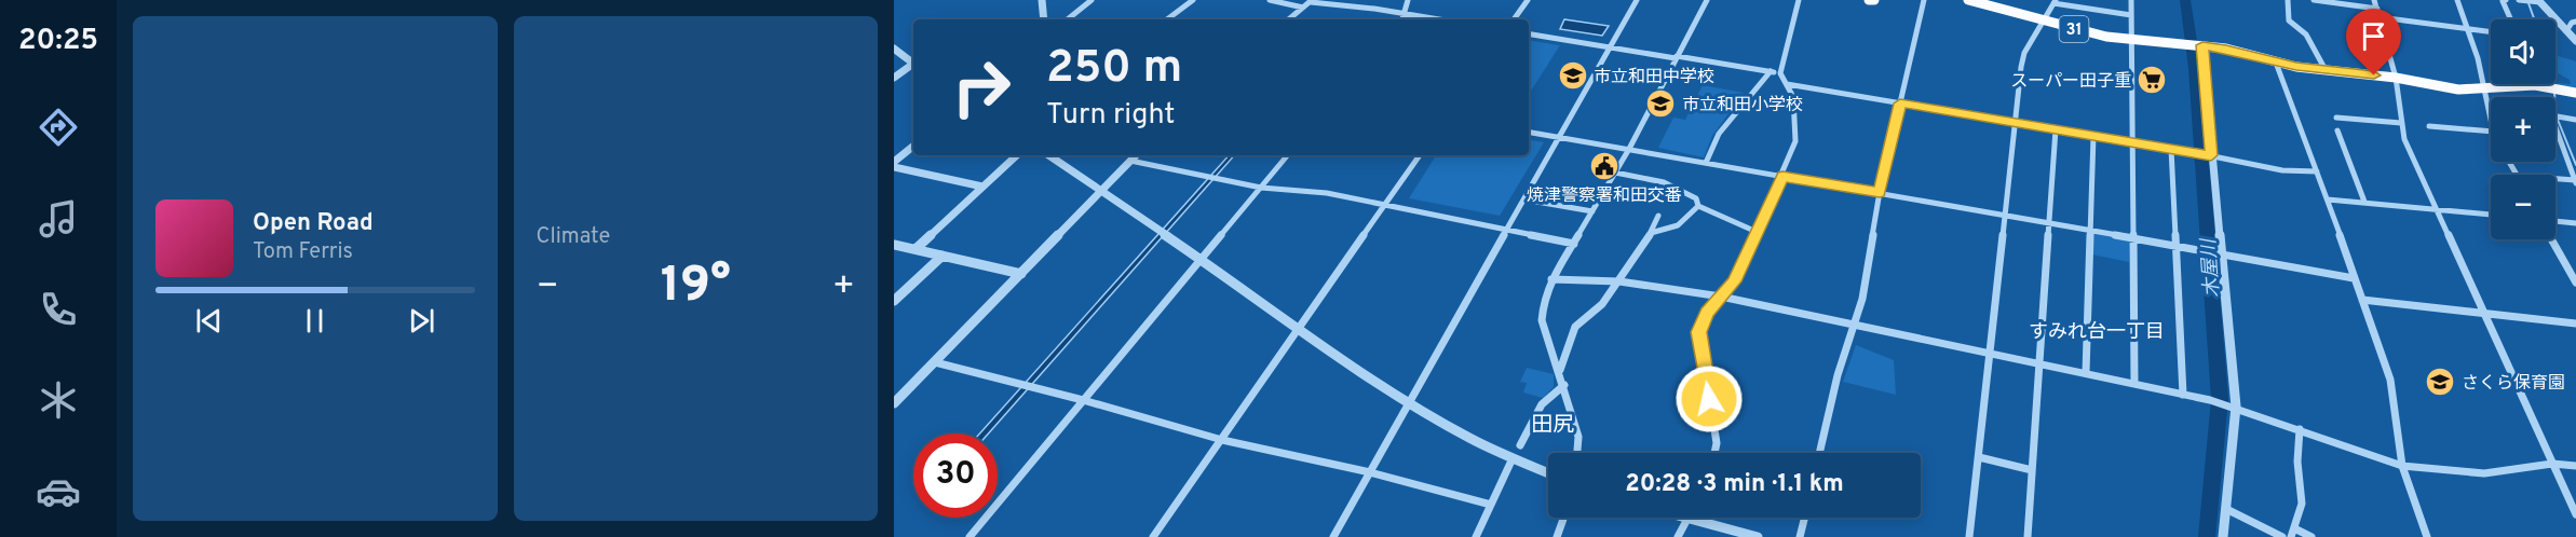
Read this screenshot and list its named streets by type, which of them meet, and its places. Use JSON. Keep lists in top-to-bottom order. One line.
{"streets":{"main road":["31"]},"districts":["すみれ台一丁目","田尻"],"water":["木屋川"],"places":{"school or university":["市立和田中学校","市立和田小学校","さくら保育園"],"supermarket":["スーパー田子重"],"public building":["焼津警察署和田交番"]},"page":{"tabs":"20:25","tile":"Climate","map_buttons":["+","−"],"turn":["250 m","Turn right"],"song":["Open Road","Tom Ferris"],"heat":["−","19°","+"],"limit":"30","trip":"20:28 · 3 min · 1.1 km"}}
